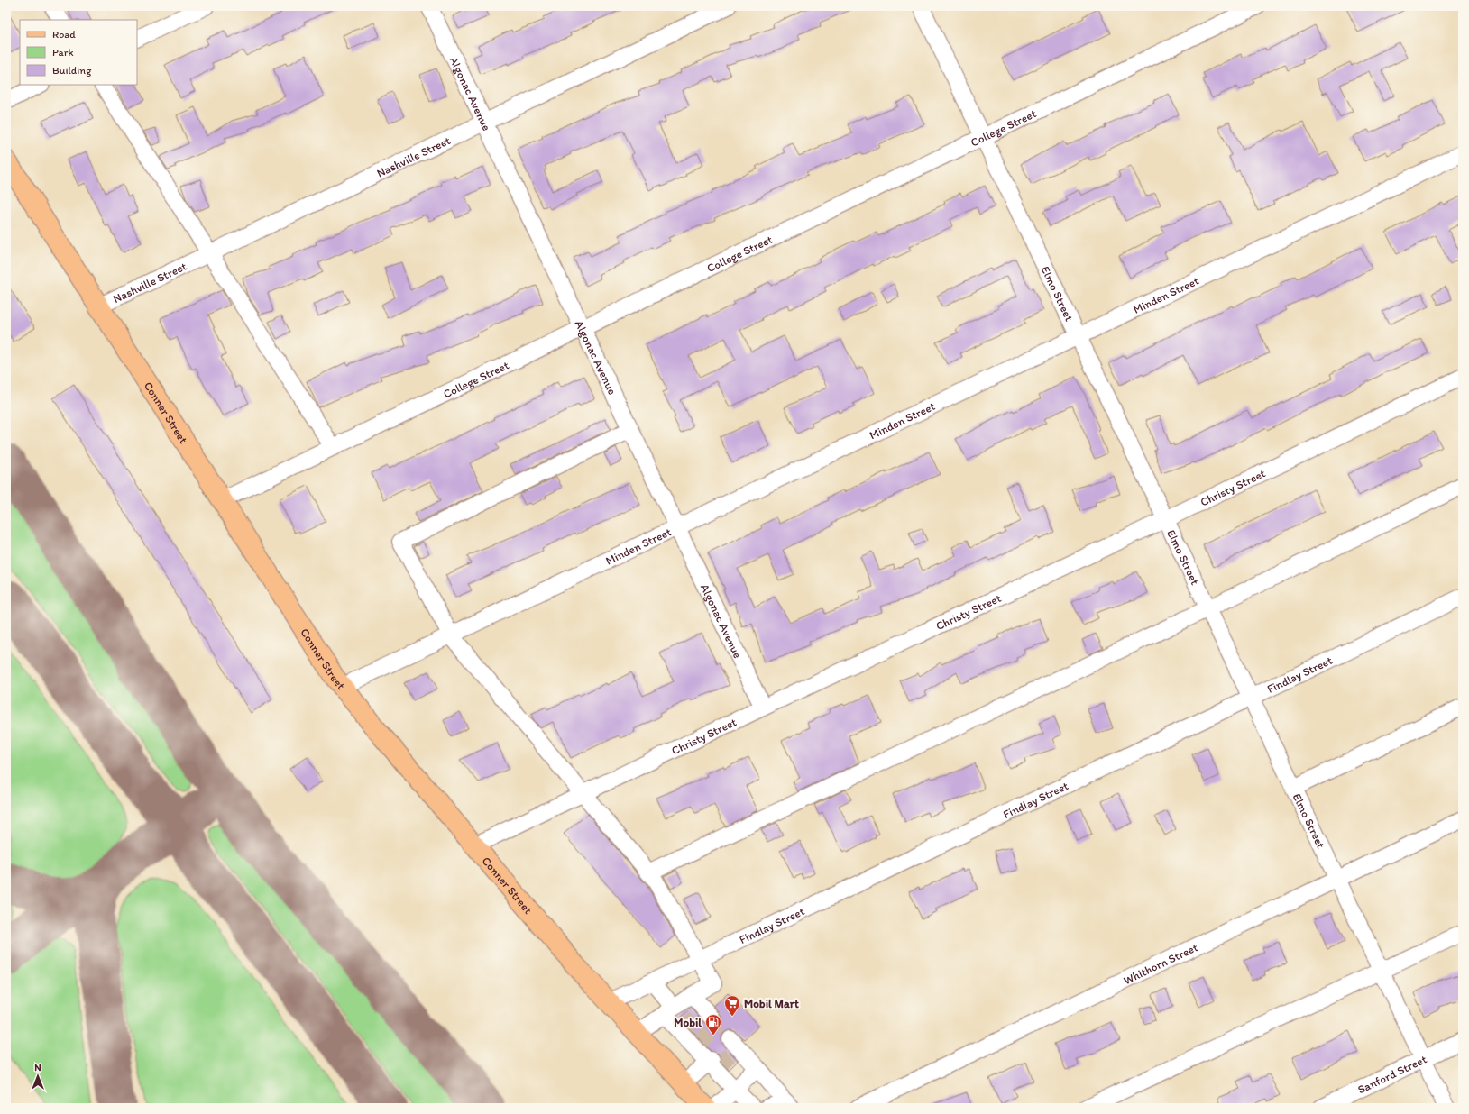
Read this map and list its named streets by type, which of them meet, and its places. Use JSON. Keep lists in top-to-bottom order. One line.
{"streets":{"main road":["Conner Street"],"street":["Algonac Avenue","College Street","Nashville Street","Elmo Street","Minden Street","Christy Street","Findlay Street","Whithorn Street","Sanford Street"]},"crossings":[["Algonac Avenue","College Street"],["Algonac Avenue","Nashville Street"],["Algonac Avenue","Minden Street"],["Algonac Avenue","Christy Street"],["College Street","Elmo Street"],["College Street","Conner Street"],["Nashville Street","Conner Street"],["Elmo Street","Minden Street"],["Elmo Street","Christy Street"],["Elmo Street","Findlay Street"],["Elmo Street","Whithorn Street"],["Elmo Street","Sanford Street"],["Minden Street","Conner Street"],["Conner Street","Christy Street"],["Conner Street","Findlay Street"]],"places":{"supermarket":["Mobil Mart"],"fuel station":["Mobil"]},"legend":["Road","Park","Building"],"north":"top"}
